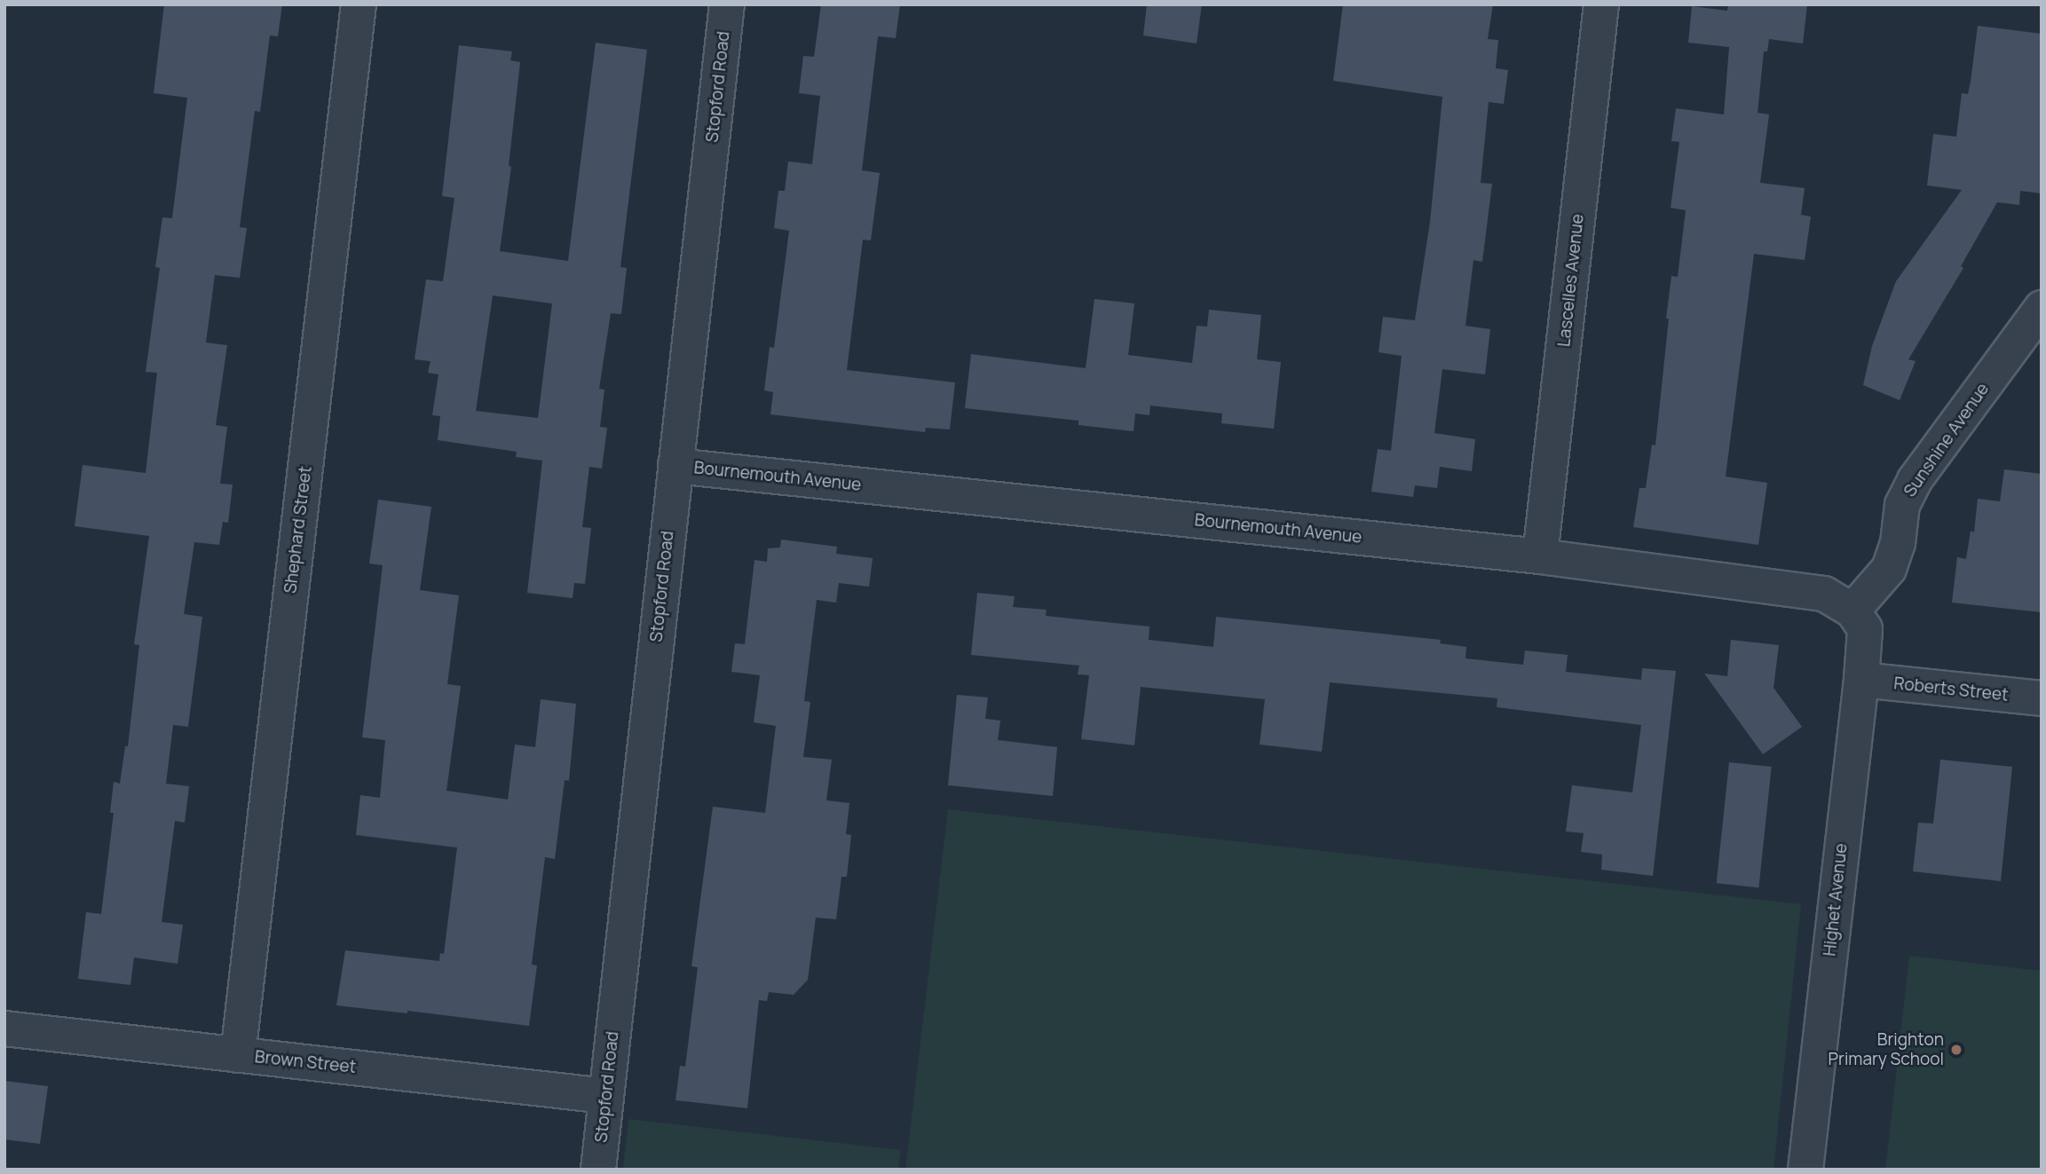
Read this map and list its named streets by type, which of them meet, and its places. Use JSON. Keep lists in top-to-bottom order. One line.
{"streets":{"street":["Stopford Road","Lascelles Avenue","Sunshine Avenue","Bournemouth Avenue","Shephard Street","Roberts Street","Highet Avenue","Brown Street"]},"crossings":[["Stopford Road","Bournemouth Avenue"],["Stopford Road","Brown Street"],["Lascelles Avenue","Bournemouth Avenue"],["Sunshine Avenue","Bournemouth Avenue"],["Sunshine Avenue","Highet Avenue"],["Bournemouth Avenue","Highet Avenue"],["Shephard Street","Brown Street"],["Roberts Street","Highet Avenue"]],"places":["Brighton Primary School"]}
